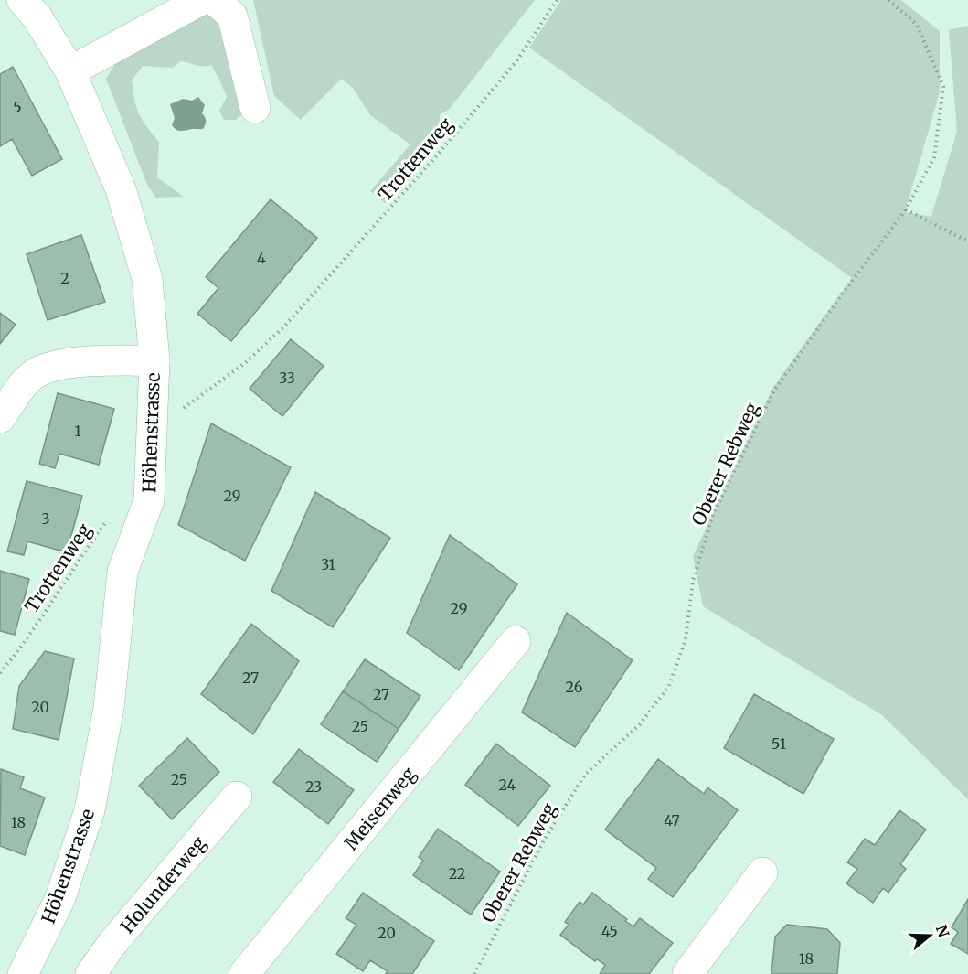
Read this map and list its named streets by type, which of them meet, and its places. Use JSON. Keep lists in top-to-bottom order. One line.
{"streets":{"street":["Höhenstrasse","Meisenweg","Holunderweg"],"path":["Trottenweg","Oberer Rebweg"]},"crossings":[["Trottenweg","Höhenstrasse"]],"house_numbers":["5","4","2","33","1","29","3","31","29","27","26","27","20","25","51","25","24","23","47","18","22","45","20","18"],"north":"right"}
